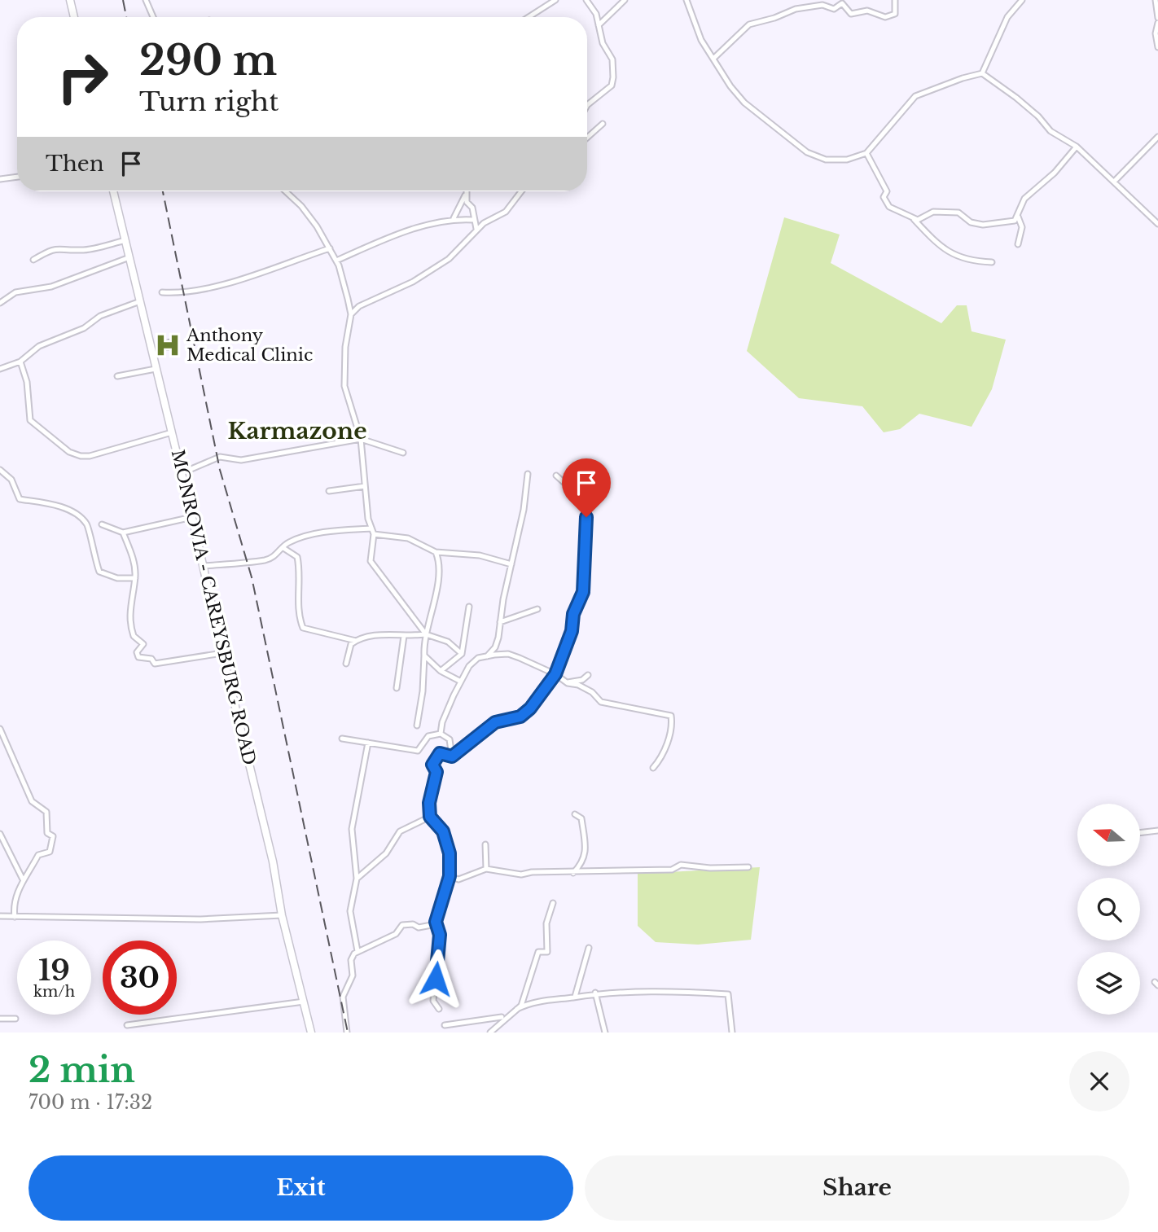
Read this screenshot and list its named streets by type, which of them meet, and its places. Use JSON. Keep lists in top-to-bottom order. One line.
{"streets":{"main road":["MONROVIA - CAREYSBURG ROAD"]},"districts":["Karmazone"],"places":{"hospital":["Anthony Medical Clinic"]},"north":"left","page":{"turn":["290 m","Turn right"],"then":"Then","speed":"19 km/h","limit":"30","heading":["2 min","700 m · 17:32"],"buttons":["Exit","Share"]}}
